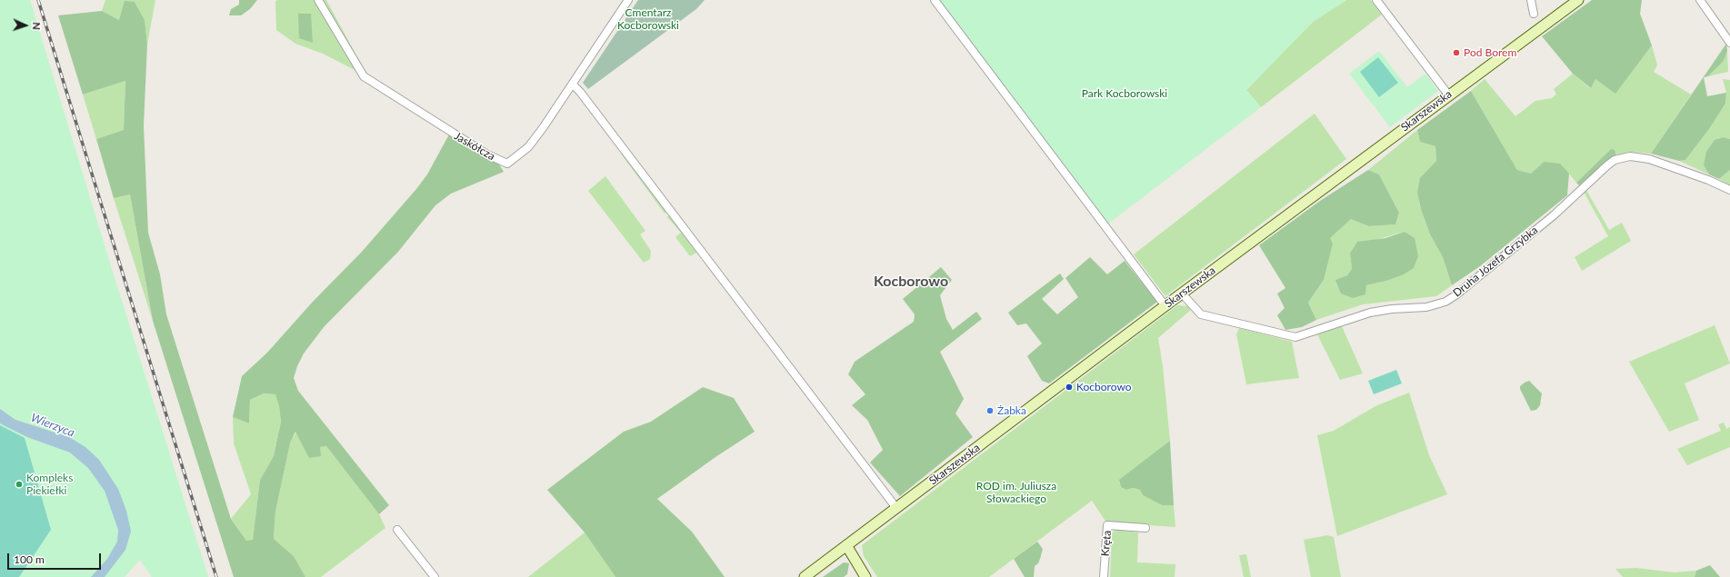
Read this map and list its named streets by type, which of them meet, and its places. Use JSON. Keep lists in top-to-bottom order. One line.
{"streets":{"main road":["Skarszewska"],"street":["Jaskółcza","Druha Józefa Grzybka","Kręta"]},"crossings":[["Skarszewska","Druha Józefa Grzybka"]],"districts":["Kocborowo"],"water":["Wierzyca"],"parks":["Cmentarz Kocborowski","Park Kocborowski","ROD im. Juliusza Słowackiego"],"places":["Pod Borem","Kocborowo","Żabka","Kompleks Piekiełki"],"scale_bar":"100 m","north":"right"}
